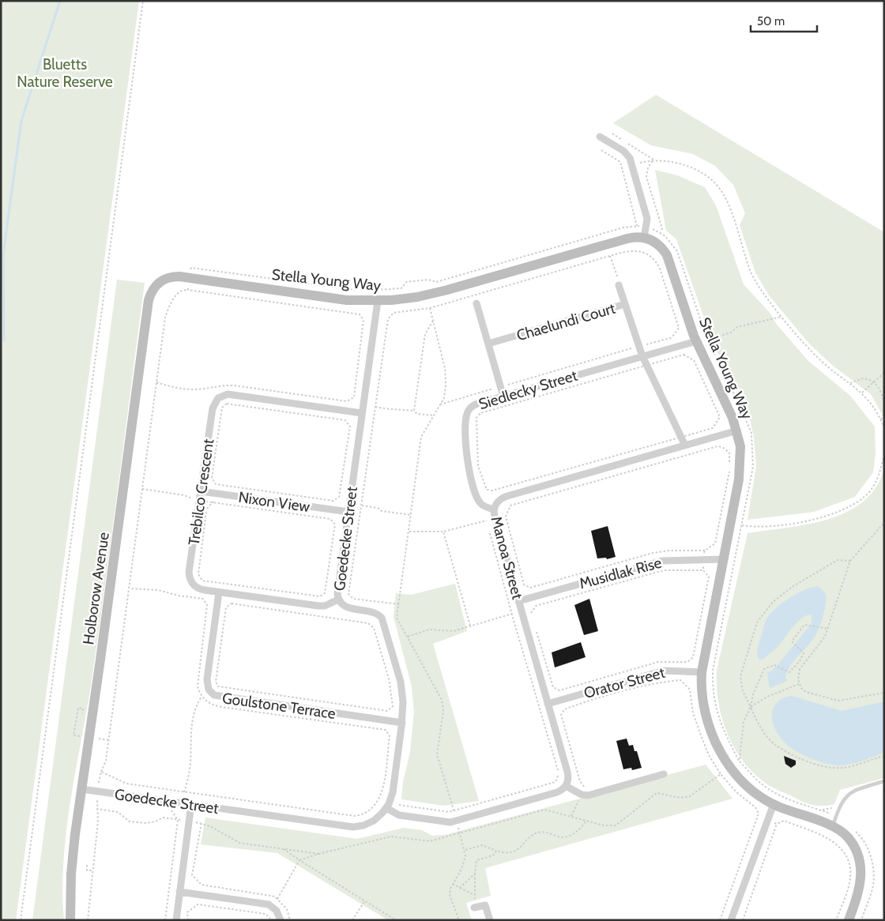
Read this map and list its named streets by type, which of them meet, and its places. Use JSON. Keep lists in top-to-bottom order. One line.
{"streets":{"street":["Stella Young Way","Chaelundi Court","Siedlecky Street","Trebilco Crescent","Nixon View","Goedecke Street","Manoa Street","Musidlak Rise","Holborow Avenue","Orator Street","Goulstone Terrace"]},"crossings":[["Stella Young Way","Siedlecky Street"],["Stella Young Way","Goedecke Street"],["Stella Young Way","Manoa Street"],["Stella Young Way","Musidlak Rise"],["Stella Young Way","Holborow Avenue"],["Stella Young Way","Orator Street"],["Siedlecky Street","Manoa Street"],["Trebilco Crescent","Nixon View"],["Trebilco Crescent","Goedecke Street"],["Trebilco Crescent","Goulstone Terrace"],["Nixon View","Goedecke Street"],["Goedecke Street","Holborow Avenue"],["Goedecke Street","Goulstone Terrace"],["Manoa Street","Musidlak Rise"],["Manoa Street","Orator Street"]],"parks":["Bluetts Nature Reserve"],"scale_bar":"50 m"}
